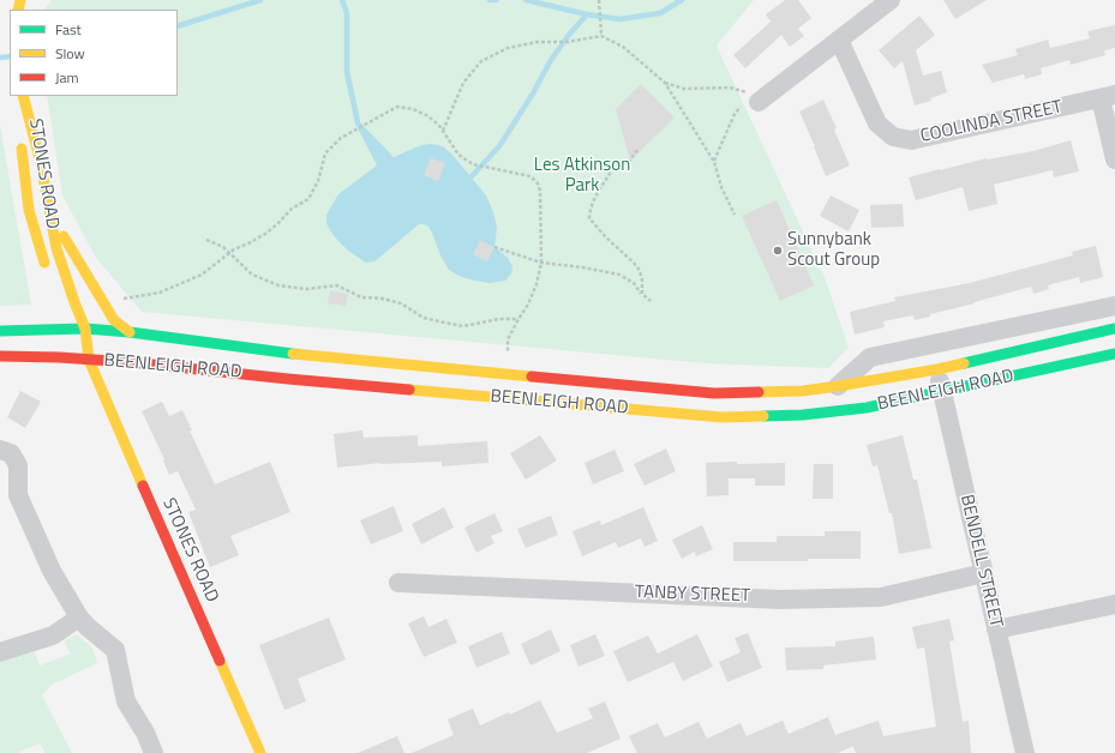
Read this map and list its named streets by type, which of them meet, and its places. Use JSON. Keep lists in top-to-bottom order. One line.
{"streets":{"main road":["STONES ROAD","BEENLEIGH ROAD"],"street":["COOLINDA STREET","BENDELL STREET","TANBY STREET"]},"crossings":[["STONES ROAD","BEENLEIGH ROAD"],["BEENLEIGH ROAD","BENDELL STREET"],["BENDELL STREET","TANBY STREET"]],"parks":["Les Atkinson Park"],"places":["Sunnybank Scout Group"],"legend":["Fast","Slow","Jam"]}
